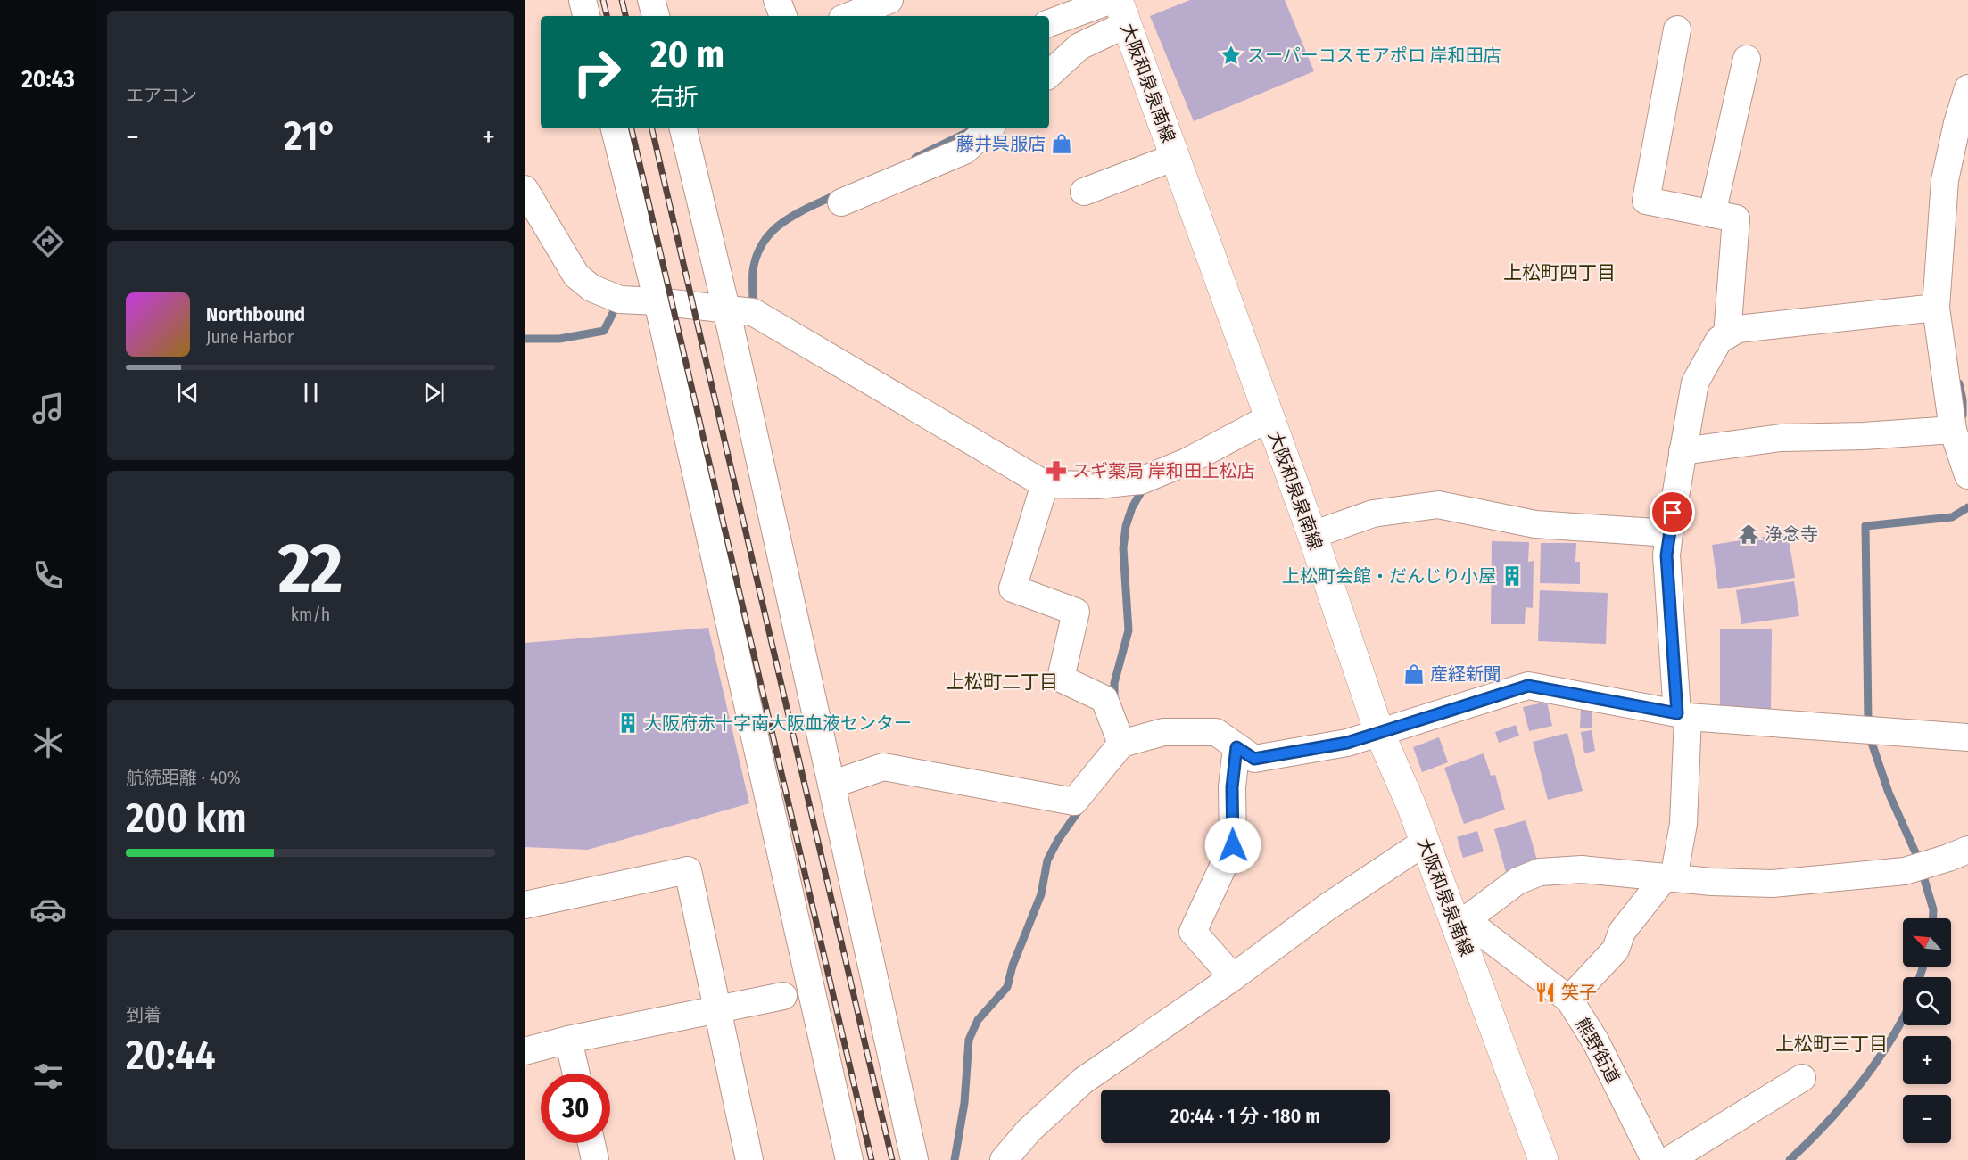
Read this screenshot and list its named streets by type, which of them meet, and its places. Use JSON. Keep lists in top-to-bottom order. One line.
{"streets":{"main road":["大阪和泉泉南線"],"street":["熊野街道"]},"crossings":[["大阪和泉泉南線","熊野街道"]],"districts":["上松町四丁目","上松町二丁目","上松町三丁目"],"places":{"place":["スーパーコスモアポロ 岸和田店"],"shop":["藤井呉服店","産経新聞"],"pharmacy":["スギ薬局 岸和田上松店"],"temple":["浄念寺"],"building":["上松町会館・だんじり小屋","大阪府赤十字南大阪血液センター"],"restaurant":["笑子"]},"north":"top left","page":{"tabs":"20:43","tile":["エアコン",["22","km/h"],["航続距離 · 40%","200 km"],["到着","20:44"]],"turn":["20 m","右折"],"heat":["−","21°","+"],"song":["Northbound","June Harbor"],"map_buttons":["+","−"],"limit":"30","trip":"20:44 · 1 分 · 180 m"}}
